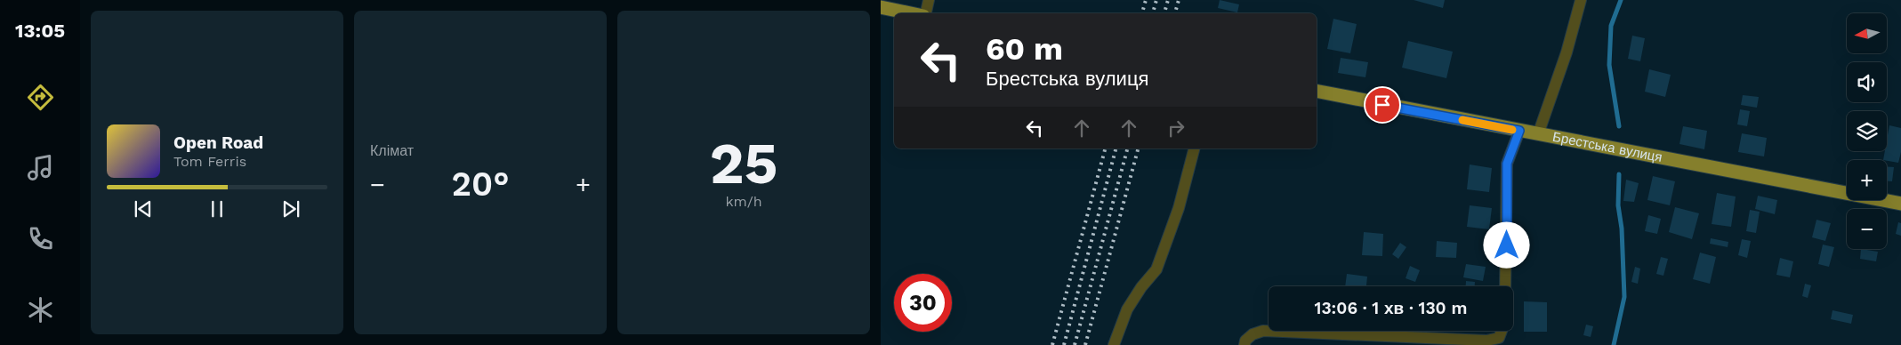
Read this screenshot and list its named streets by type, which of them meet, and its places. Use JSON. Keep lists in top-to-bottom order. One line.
{"streets":{"main road":["Брестська вулиця"]},"north":"left","page":{"tabs":"13:05","tile":["Клімат",["25","km/h"]],"map_buttons":["+","−"],"turn":["60 m","Брестська вулиця"],"song":["Open Road","Tom Ferris"],"heat":["−","20°","+"],"limit":"30","trip":"13:06 · 1 хв · 130 m"}}
